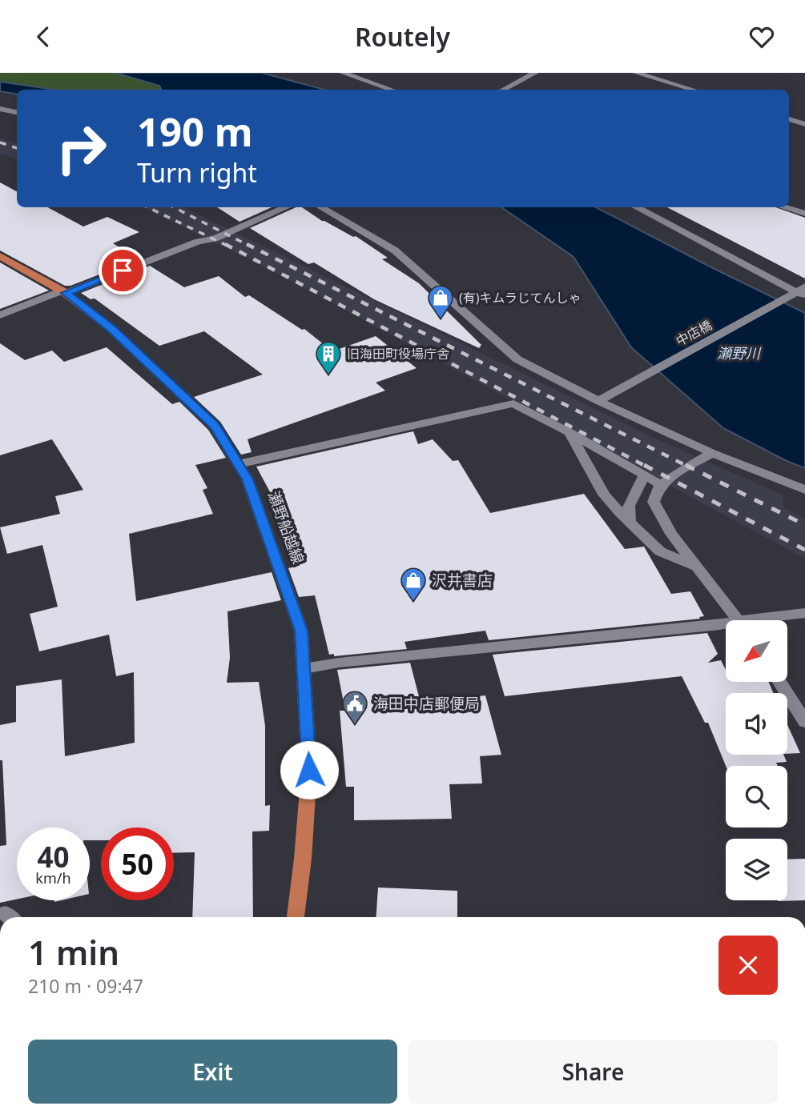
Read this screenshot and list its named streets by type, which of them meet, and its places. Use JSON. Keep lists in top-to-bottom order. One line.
{"streets":{"main road":["瀬野船越線"],"street":["中店橋"]},"water":["瀬野川"],"places":{"shop":["(有)キムラじてんしゃ","沢井書店"],"building":["旧海田町役場庁舎"],"public building":["海田中店郵便局"]},"north":"bottom left","page":{"header":"Routely","turn":["190 m","Turn right"],"speed":"40 km/h","limit":"50","heading":["1 min","210 m · 09:47"],"buttons":["Exit","Share"]}}
